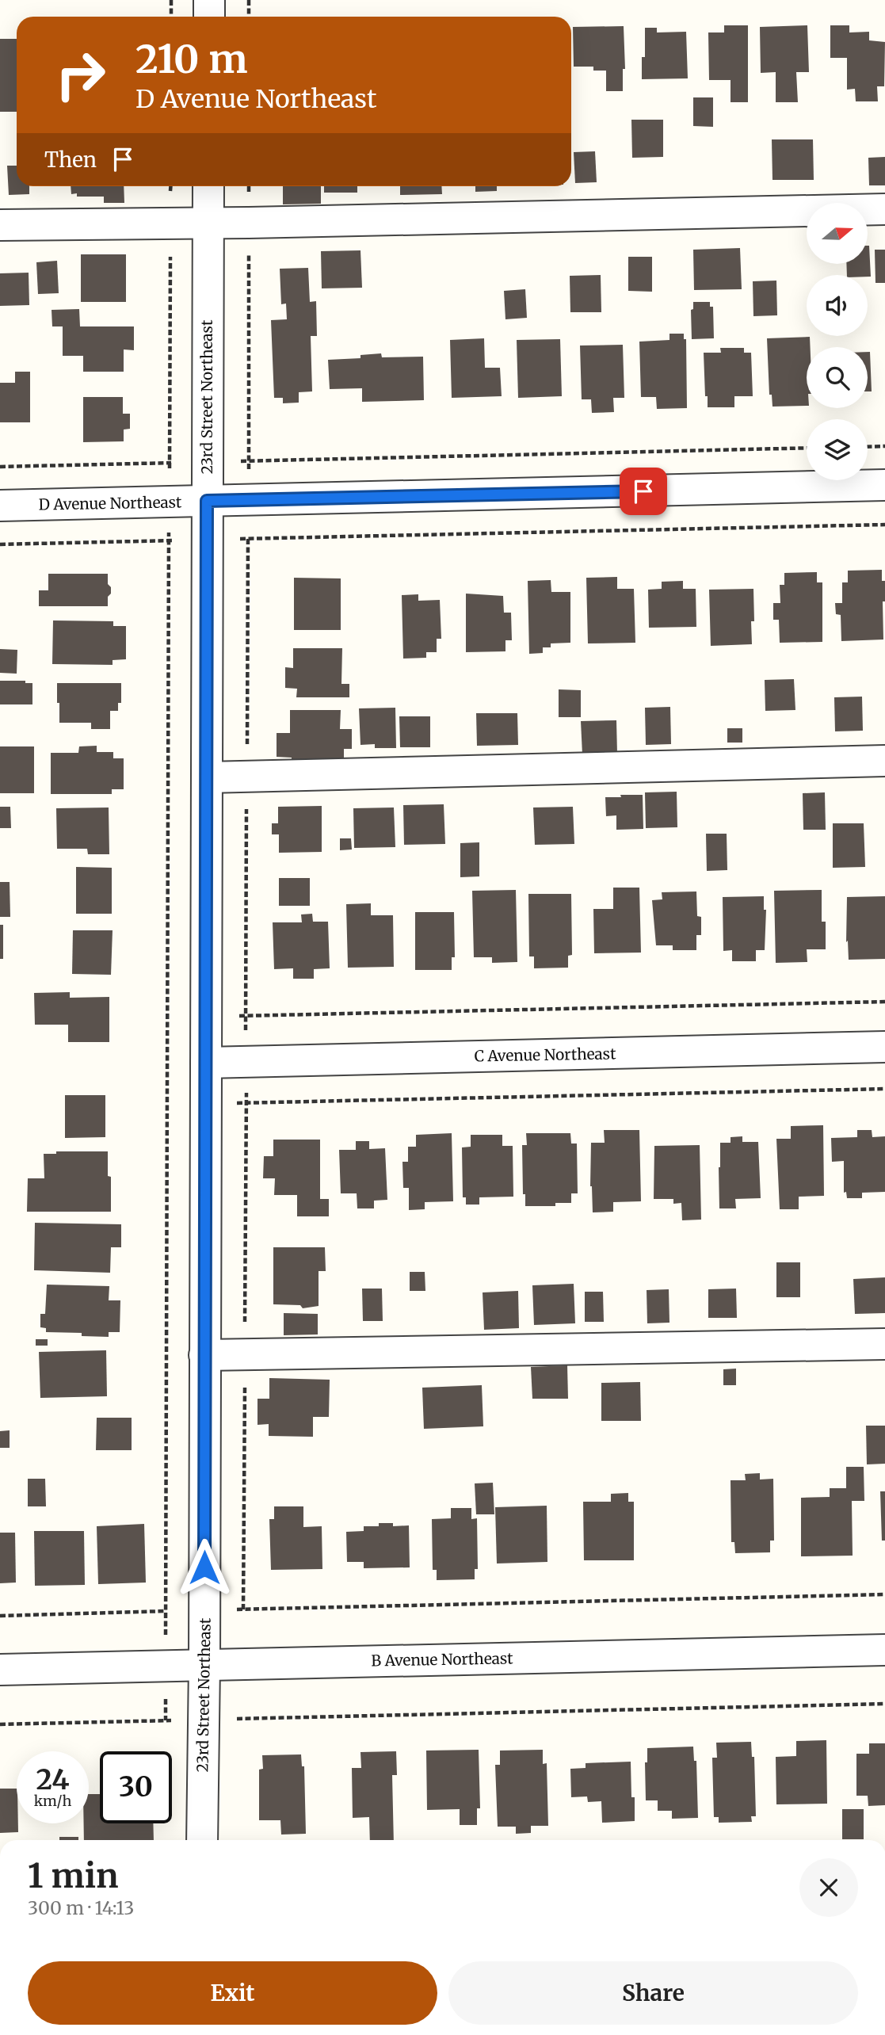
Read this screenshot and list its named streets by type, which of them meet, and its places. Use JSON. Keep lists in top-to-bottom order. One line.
{"streets":{"street":["23rd Street Northeast","D Avenue Northeast","C Avenue Northeast","B Avenue Northeast"]},"crossings":[["23rd Street Northeast","D Avenue Northeast"],["23rd Street Northeast","C Avenue Northeast"],["23rd Street Northeast","B Avenue Northeast"]],"north":"right","page":{"turn":["210 m","D Avenue Northeast"],"then":"Then","speed":"24 km/h","limit":"30","heading":["1 min","300 m · 14:13"],"buttons":["Exit","Share"]}}
